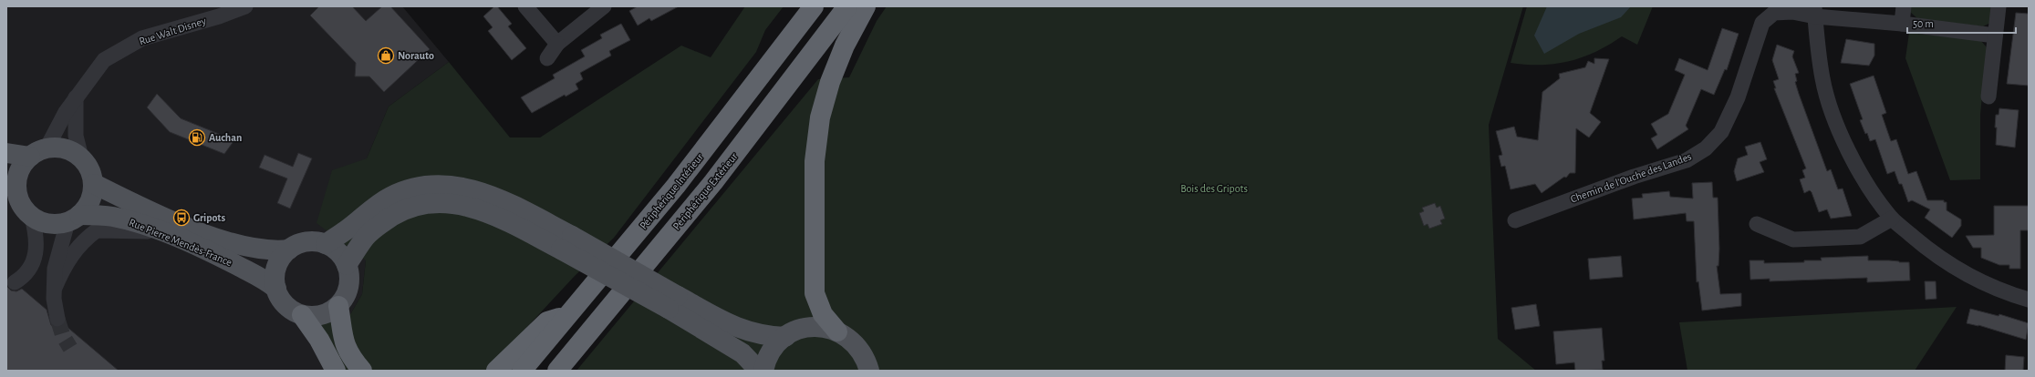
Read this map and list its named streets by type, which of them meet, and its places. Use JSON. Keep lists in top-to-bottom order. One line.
{"streets":{"highway":["Périphérique Intérieur","Périphérique Extérieur"],"main road":["Rue Pierre Mendès-France"],"street":["Rue Walt Disney","Chemin de l'Ouche des Landes"]},"crossings":[["Rue Walt Disney","Rue Pierre Mendès-France"]],"parks":["Bois des Gripots"],"places":{"shop":["Norauto"],"fuel station":["Auchan"],"bus stop":["Gripots"]},"scale_bar":"50 m"}
